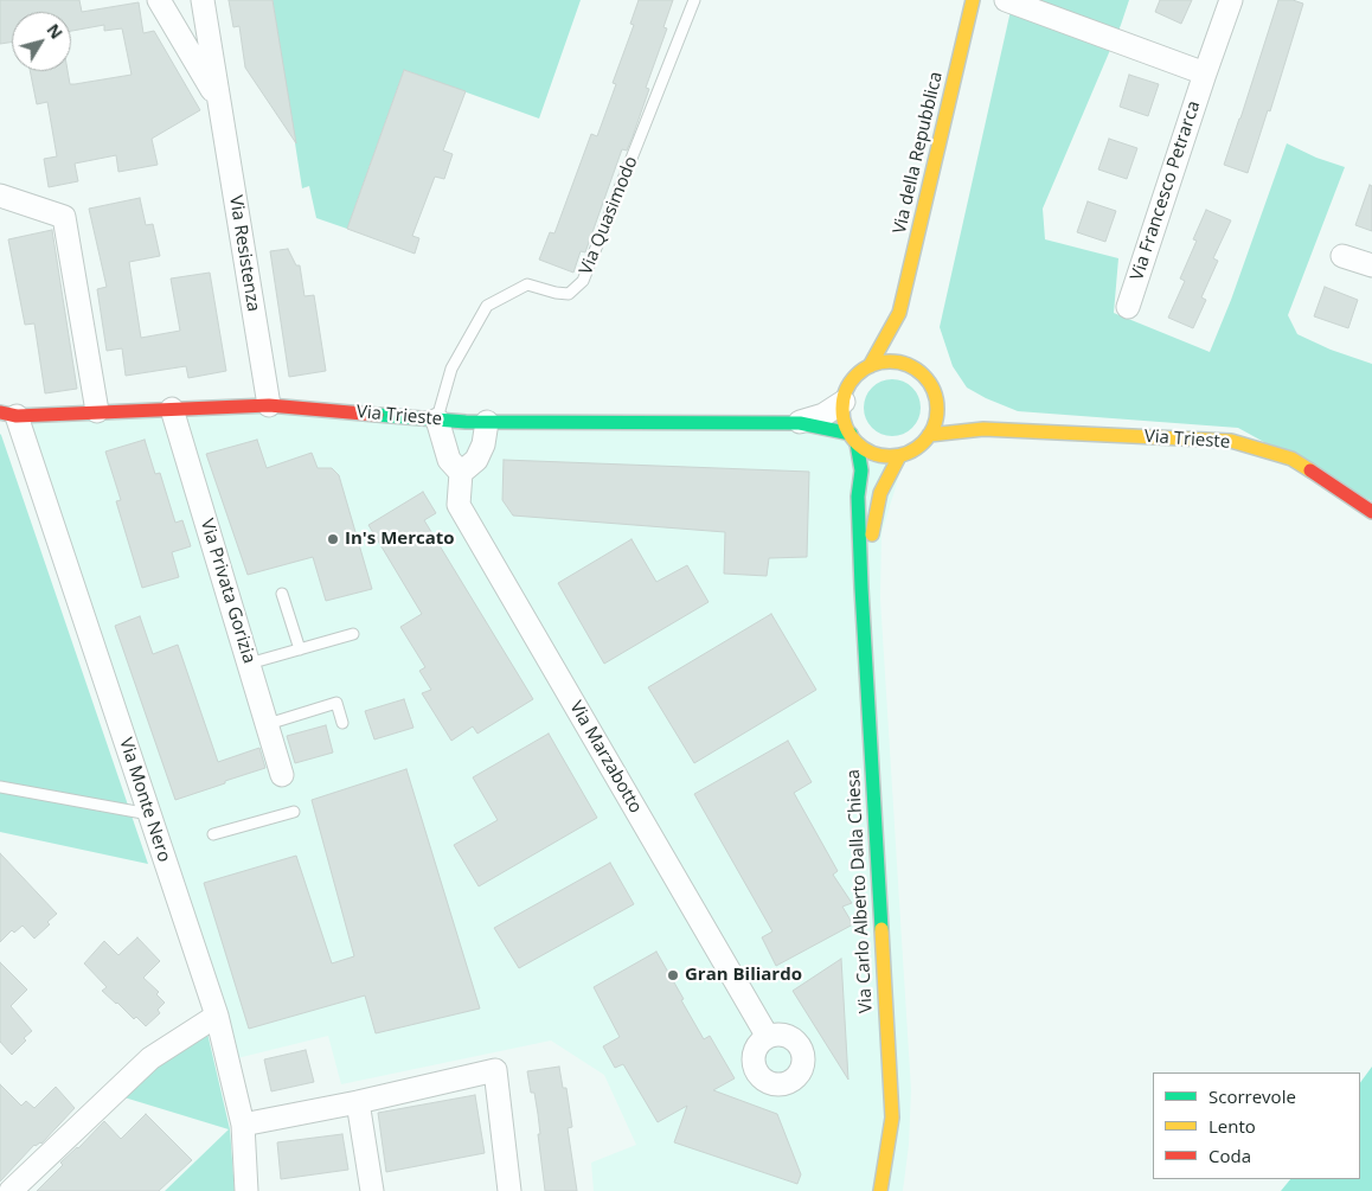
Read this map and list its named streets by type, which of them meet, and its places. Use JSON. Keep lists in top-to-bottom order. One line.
{"streets":{"street":["Via della Repubblica","Via Francesco Petrarca","Via Resistenza","Via Trieste","Via Privata Gorizia","Via Marzabotto","Via Monte Nero","Via Carlo Alberto Dalla Chiesa"],"lane":["Via Quasimodo"]},"crossings":[["Via della Repubblica","Via Trieste"],["Via della Repubblica","Via Carlo Alberto Dalla Chiesa"],["Via Quasimodo","Via Trieste"],["Via Resistenza","Via Trieste"],["Via Trieste","Via Privata Gorizia"],["Via Trieste","Via Monte Nero"],["Via Trieste","Via Carlo Alberto Dalla Chiesa"]],"places":["In's Mercato","Gran Biliardo"],"legend":["Scorrevole","Lento","Coda"],"north":"top right"}
